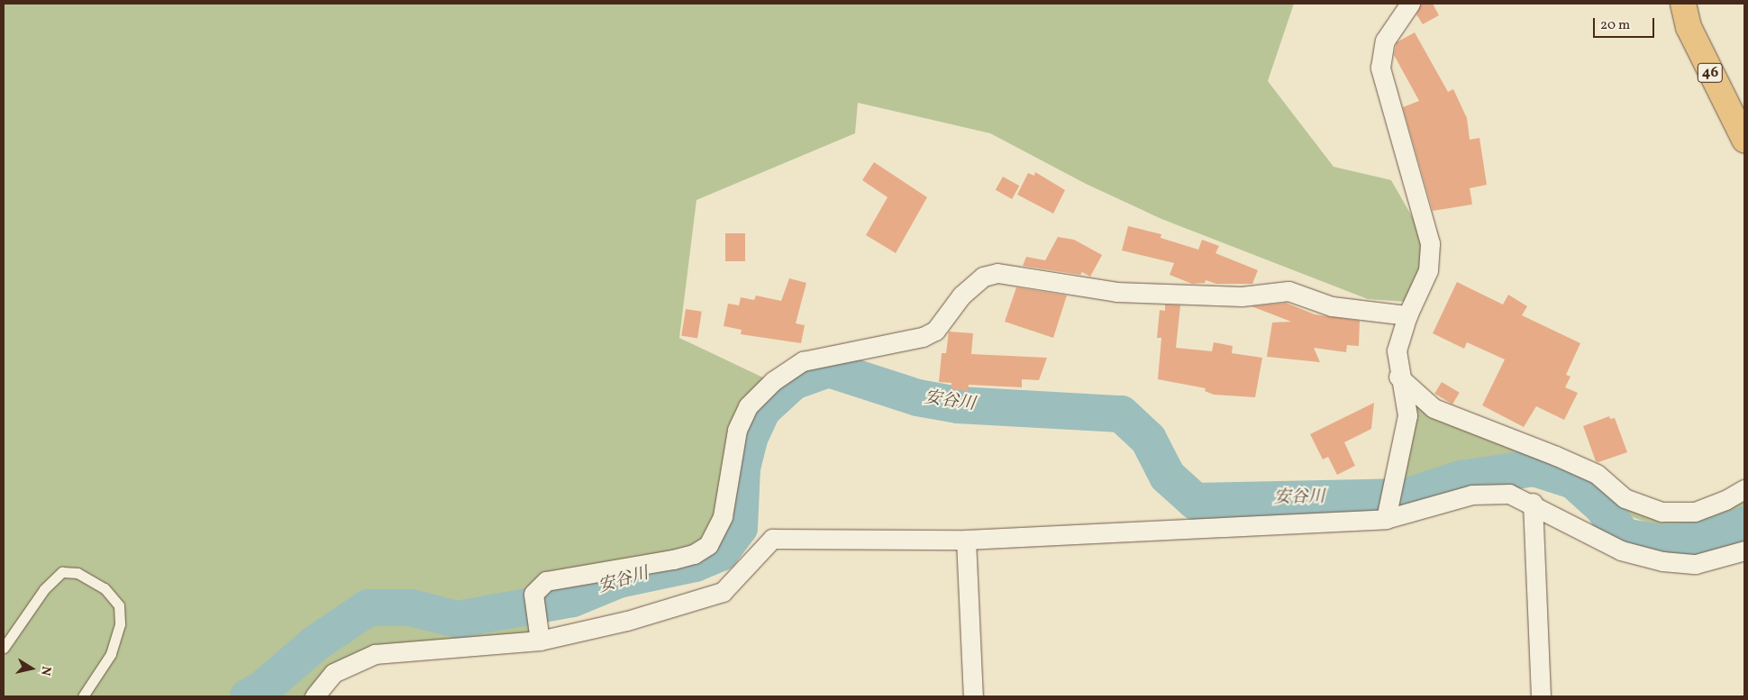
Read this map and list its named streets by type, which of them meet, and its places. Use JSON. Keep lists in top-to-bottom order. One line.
{"streets":{"main road":["46"]},"water":["安谷川"],"scale_bar":"20 m","north":"right"}
